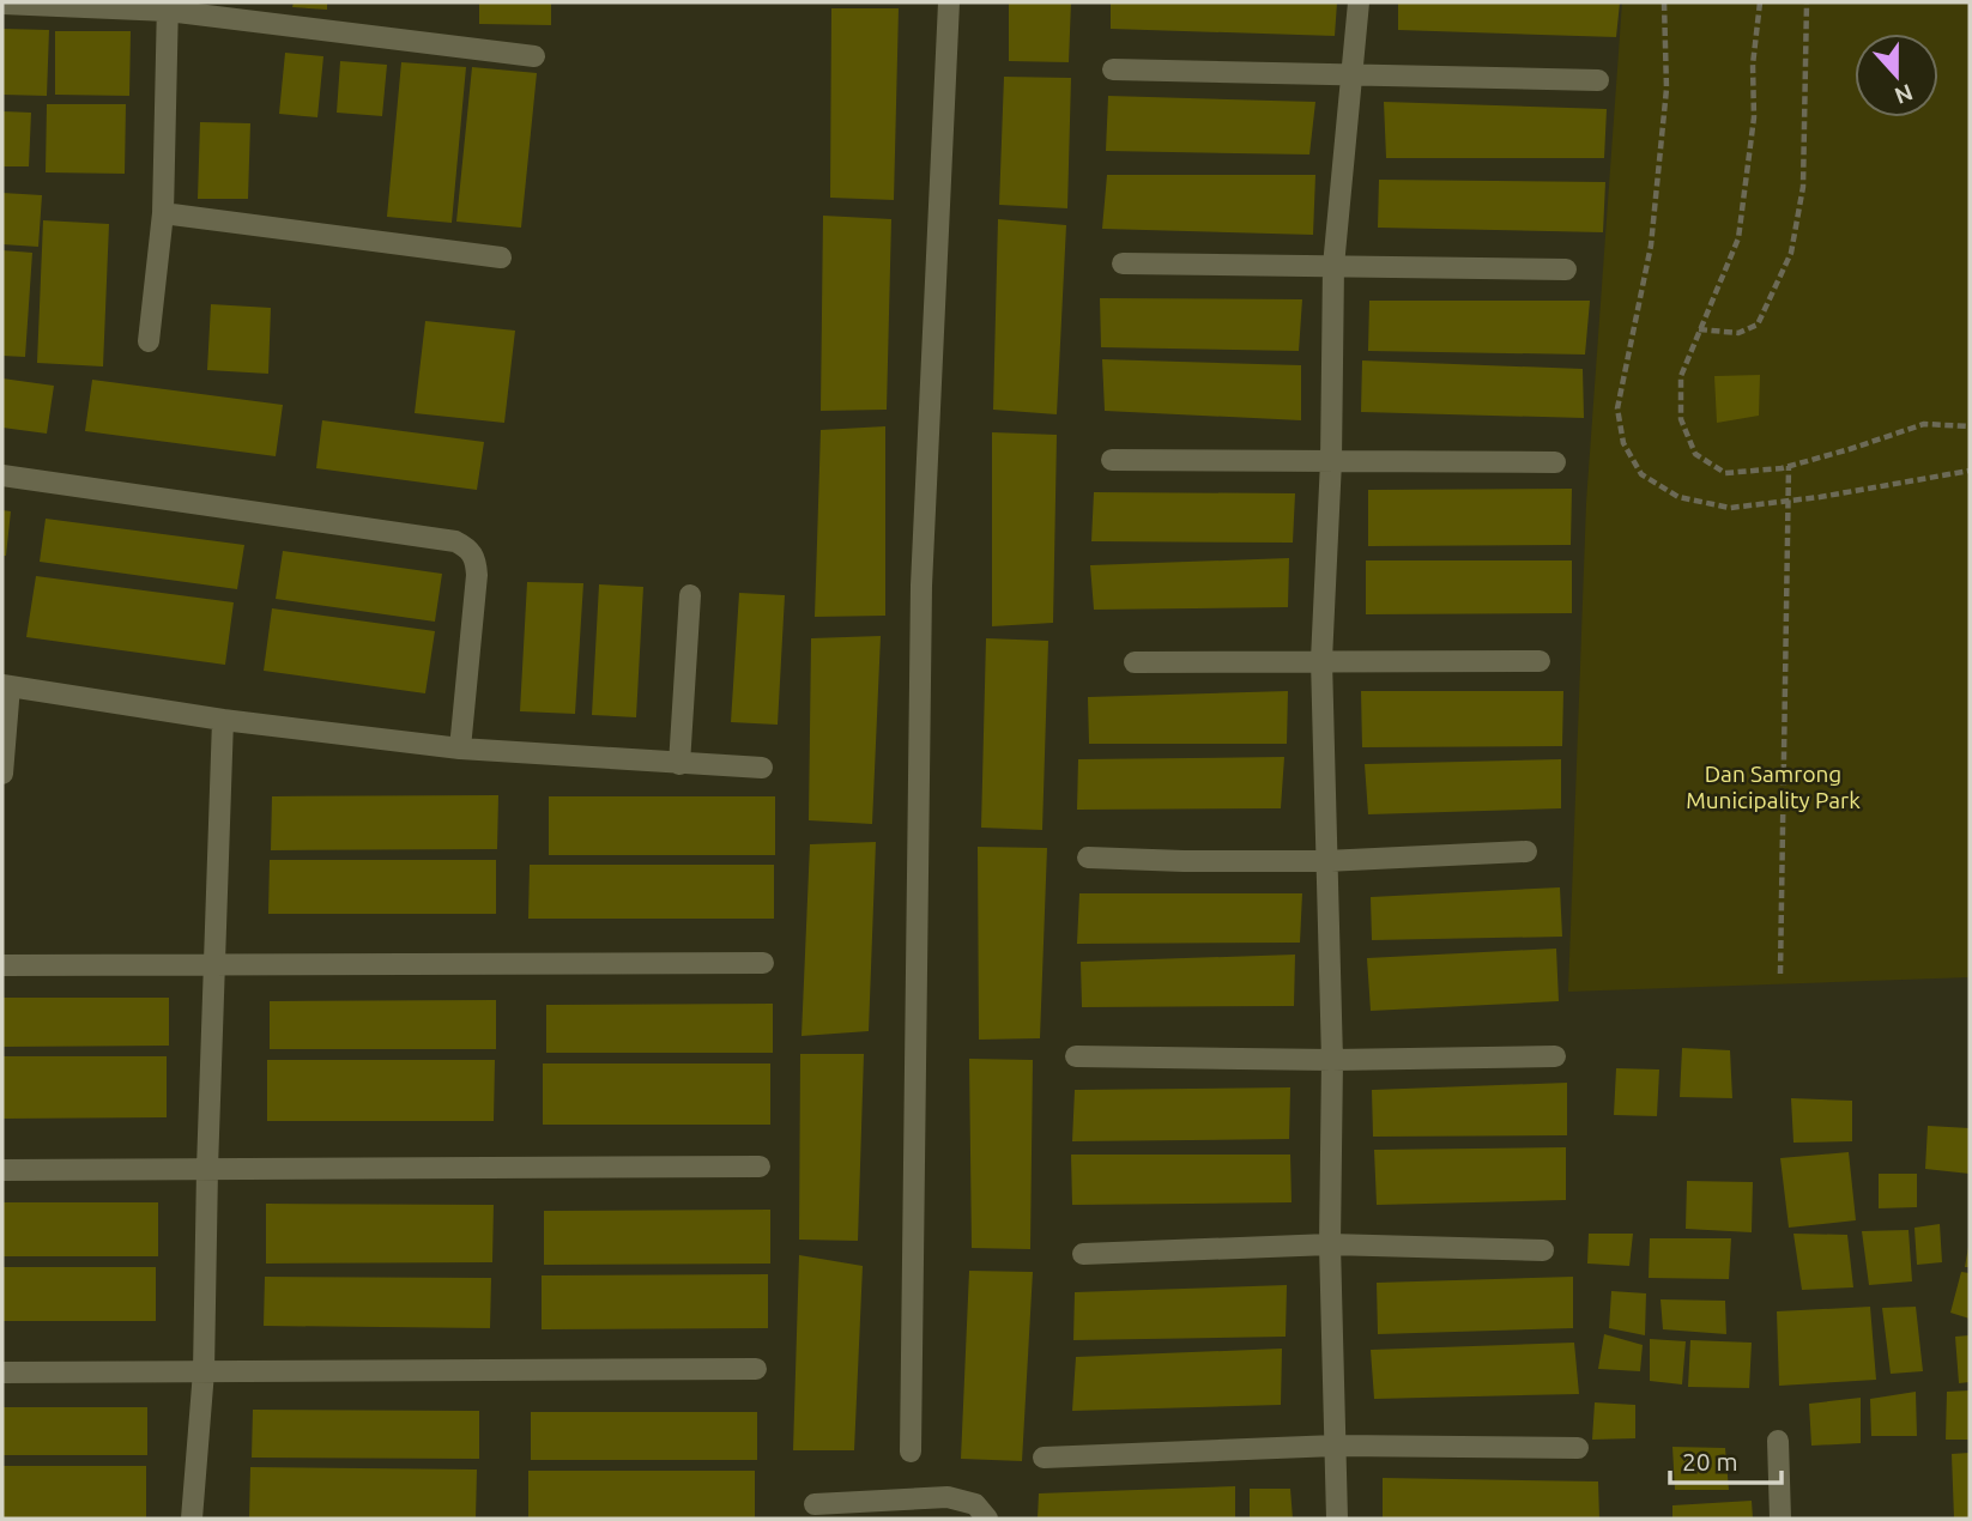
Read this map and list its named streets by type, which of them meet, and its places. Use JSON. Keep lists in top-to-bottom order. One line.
{"parks":["Dan Samrong Municipality Park"],"scale_bar":"20 m","north":"bottom"}
